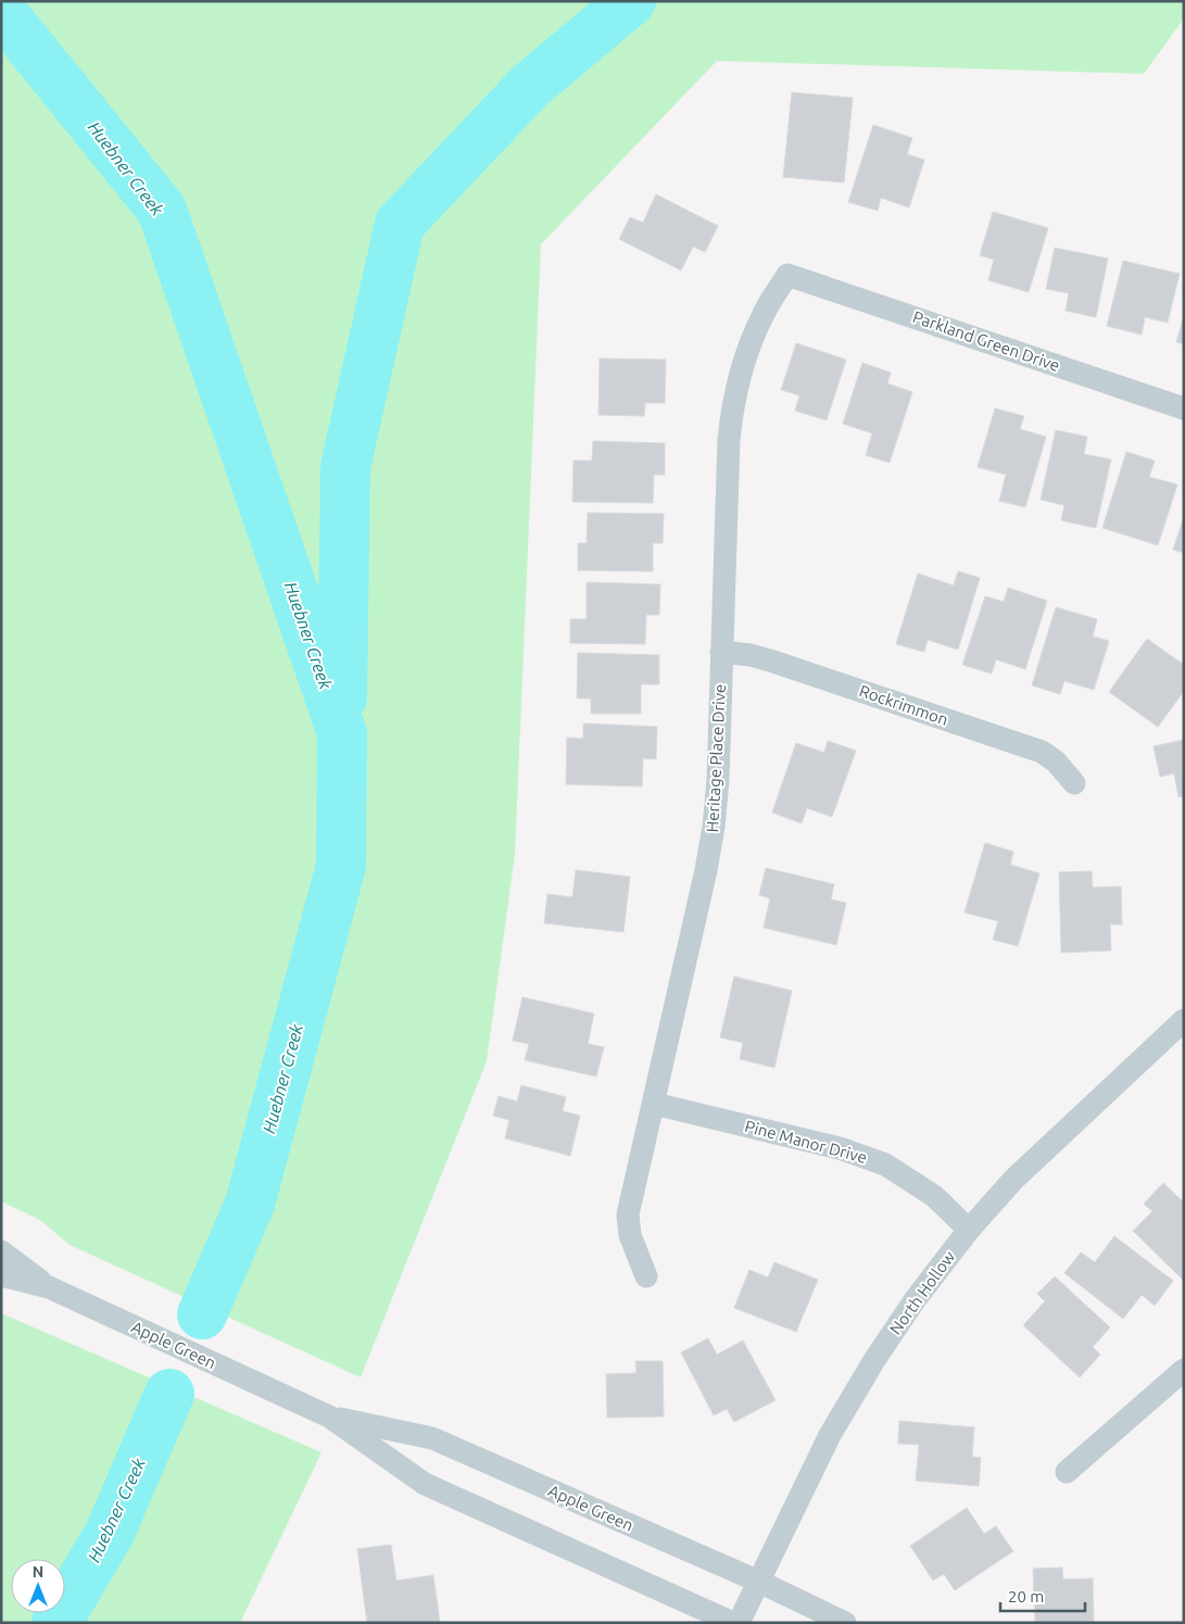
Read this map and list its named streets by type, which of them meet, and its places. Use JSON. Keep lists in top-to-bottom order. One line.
{"streets":{"street":["Parkland Green Drive","Rockrimmon","Heritage Place Drive","Pine Manor Drive","North Hollow","Apple Green"]},"crossings":[["Parkland Green Drive","Heritage Place Drive"],["Rockrimmon","Heritage Place Drive"],["Heritage Place Drive","Pine Manor Drive"],["Pine Manor Drive","North Hollow"],["North Hollow","Apple Green"]],"water":["Huebner Creek"],"scale_bar":"20 m","north":"top"}
